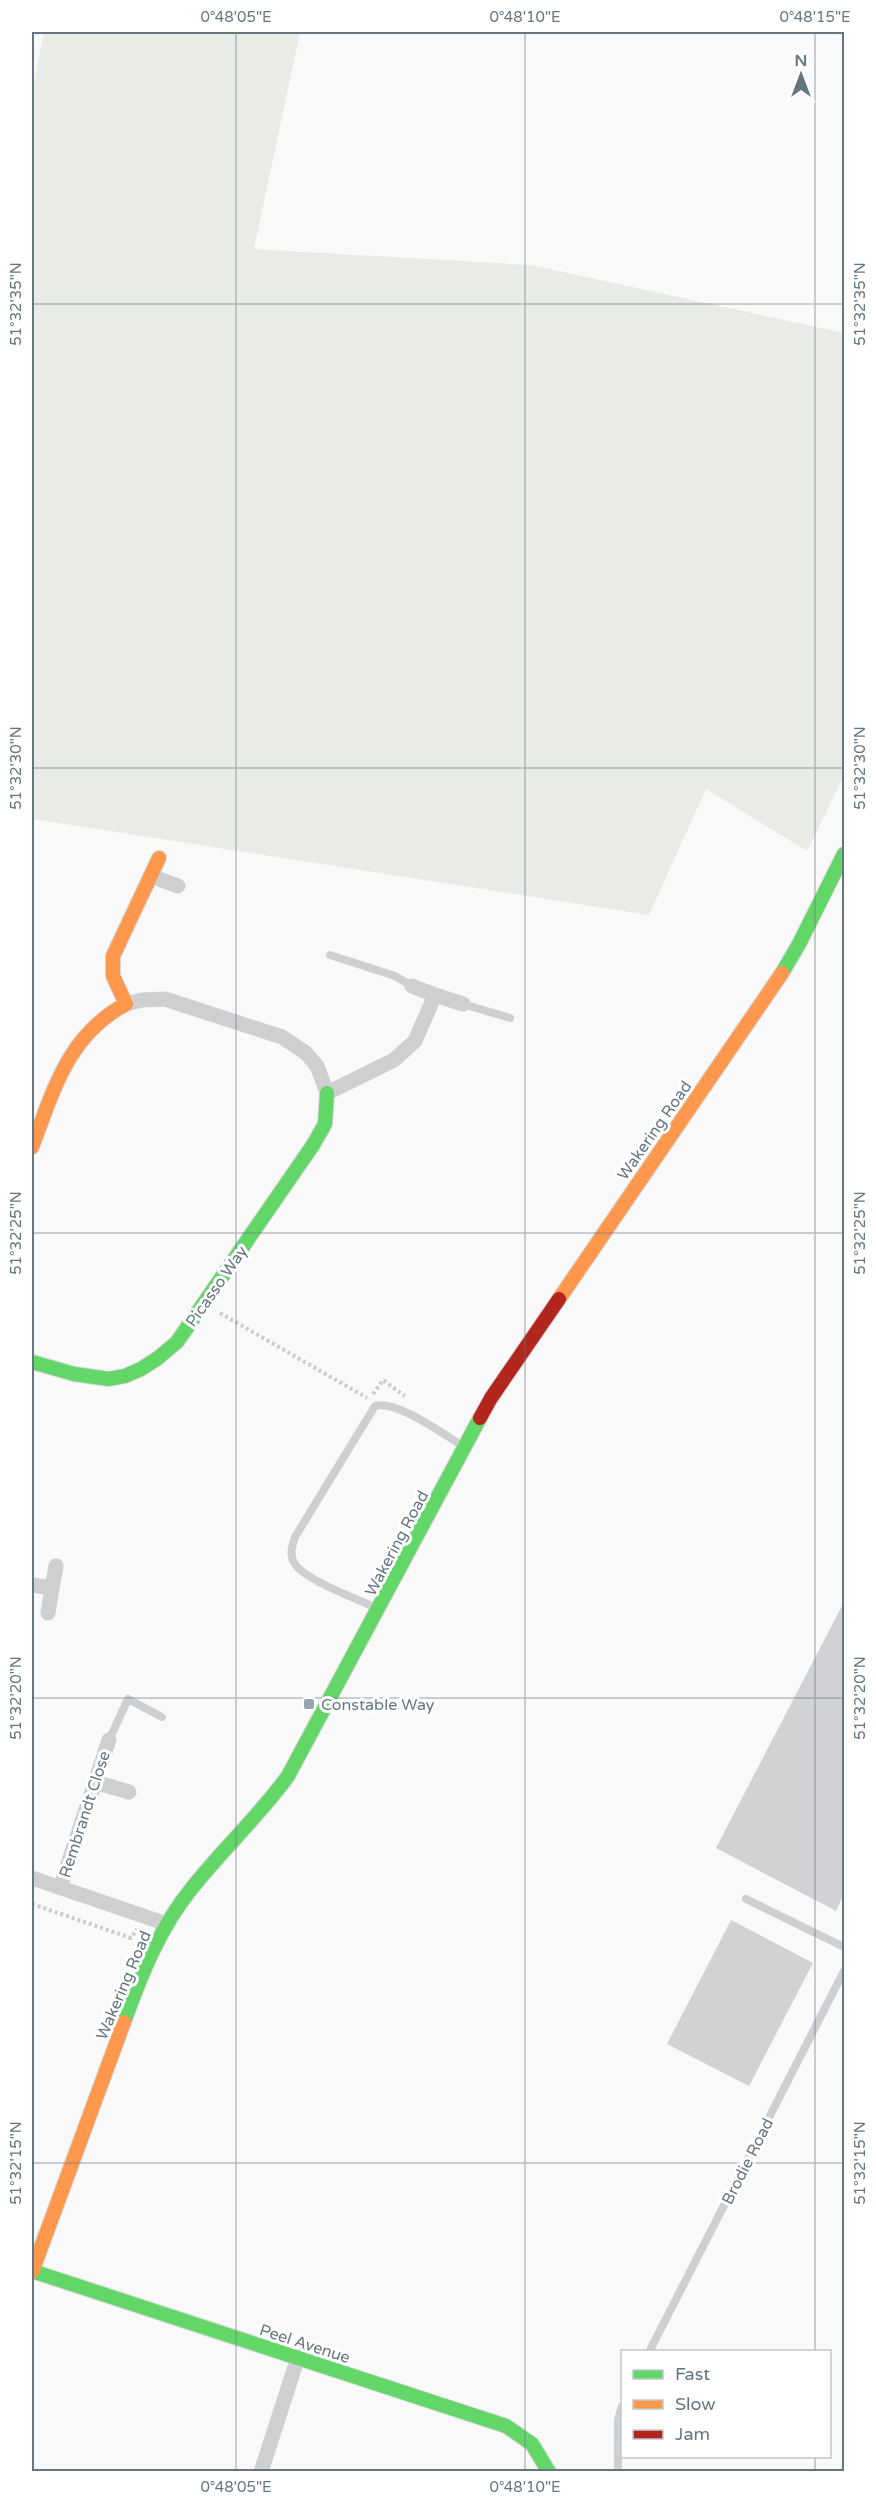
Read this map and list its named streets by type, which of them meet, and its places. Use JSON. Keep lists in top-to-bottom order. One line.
{"streets":{"street":["Wakering Road","Picasso Way","Rembrandt Close","Peel Avenue"],"lane":["Brodie Road"]},"crossings":[["Wakering Road","Peel Avenue"]],"places":{"transit":["Constable Way"]},"legend":["Fast","Slow","Jam"],"north":"top","coordinates":["0°48'05\"E","0°48'10\"E","0°48'15\"E","51°32'35\"N","51°32'30\"N","51°32'25\"N","51°32'20\"N","51°32'15\"N"]}
